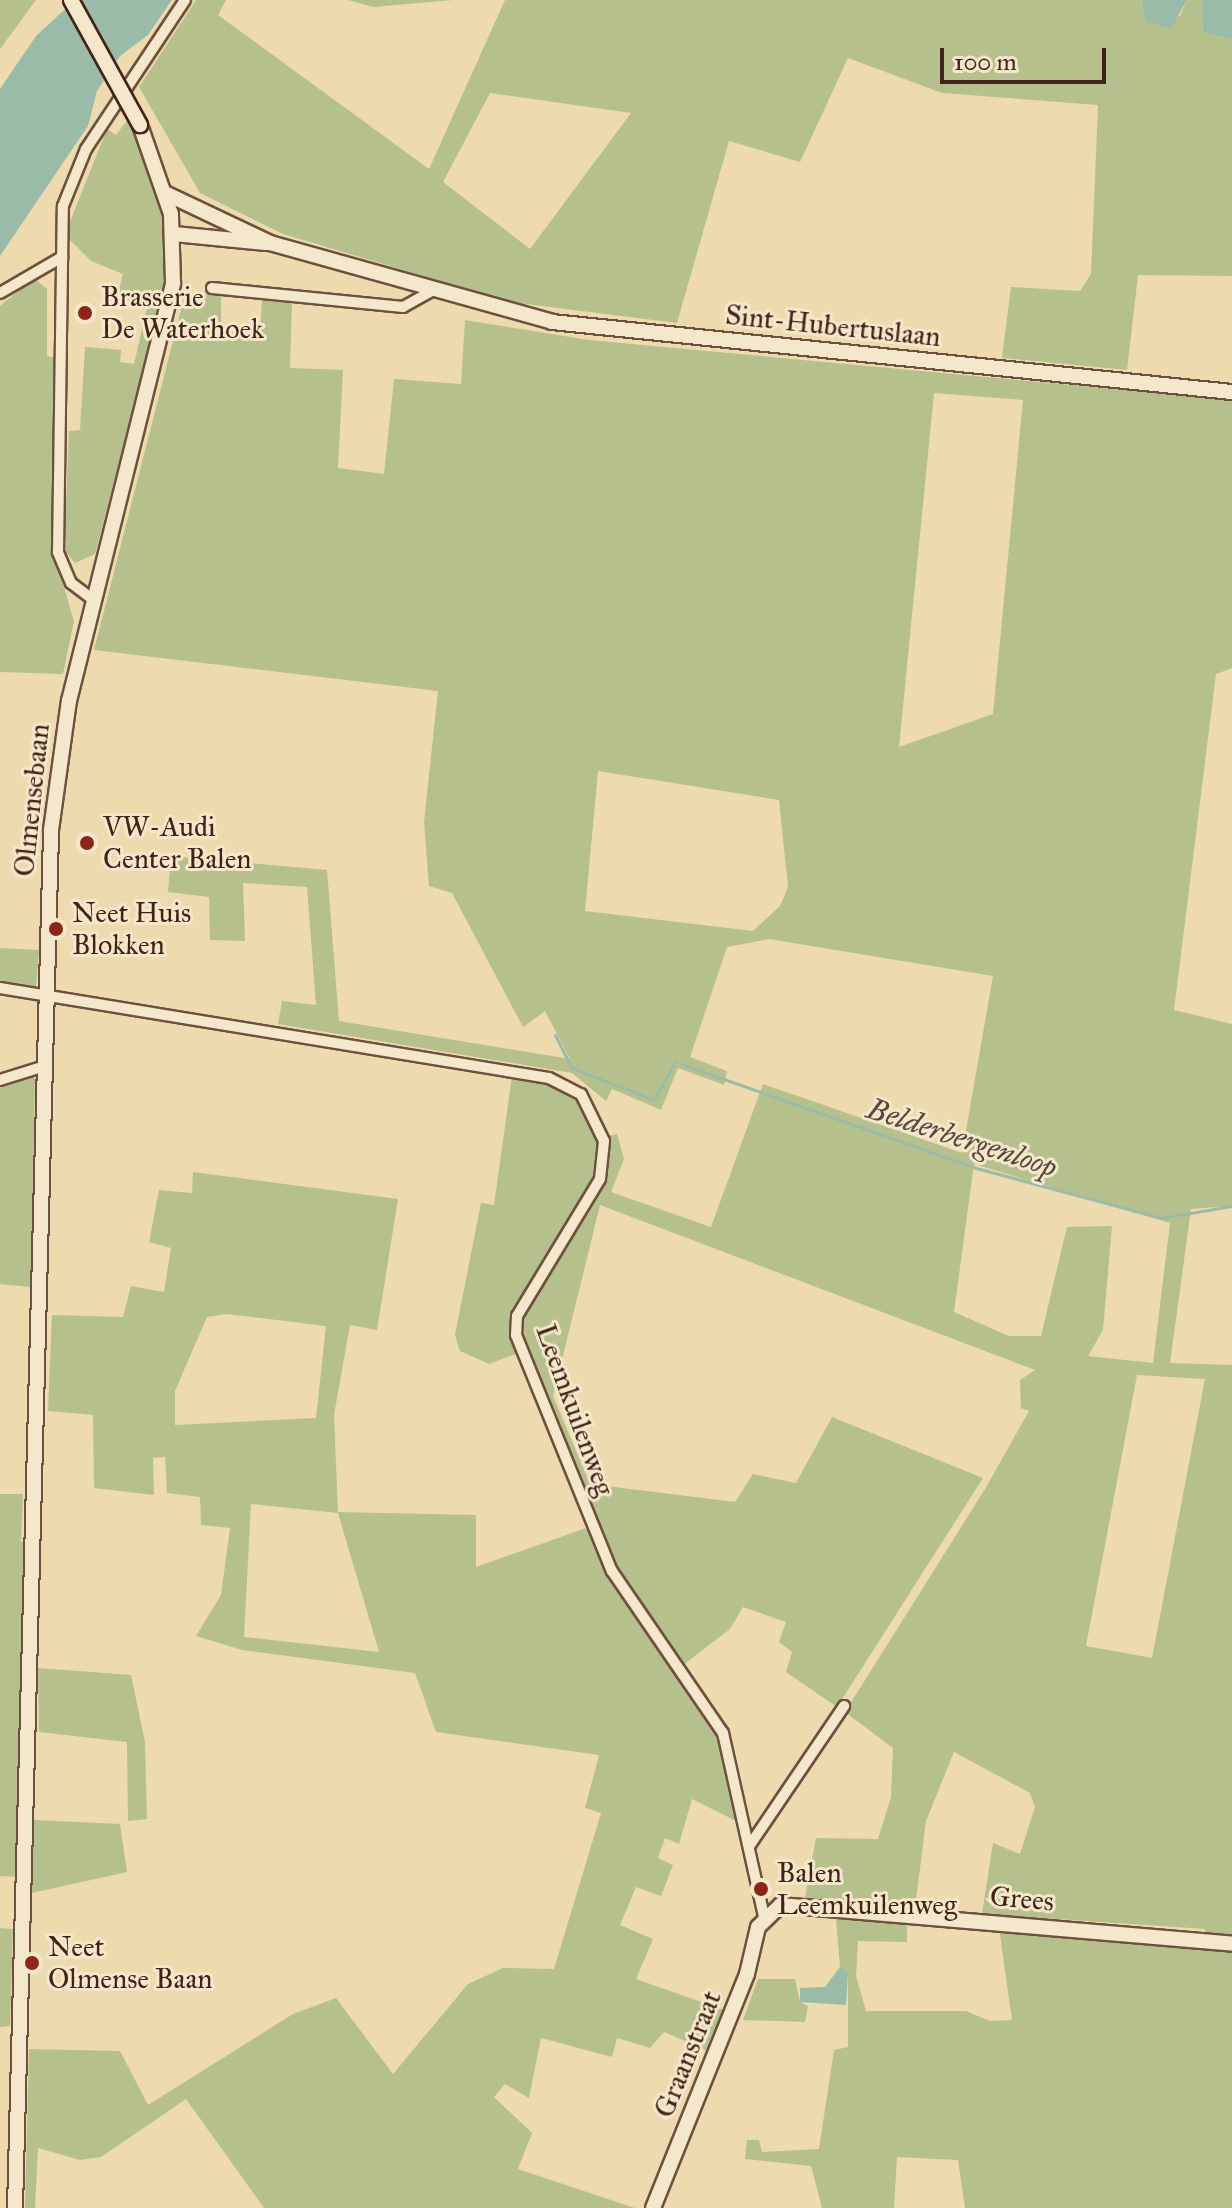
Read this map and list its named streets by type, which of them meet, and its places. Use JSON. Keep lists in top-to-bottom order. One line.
{"streets":{"street":["Sint-Hubertuslaan","Olmensebaan","Leemkuilenweg","Grees","Graanstraat"]},"crossings":[["Sint-Hubertuslaan","Olmensebaan"],["Olmensebaan","Leemkuilenweg"],["Leemkuilenweg","Grees"],["Leemkuilenweg","Graanstraat"],["Grees","Graanstraat"]],"water":["Belderbergenloop"],"places":["Brasserie De Waterhoek","VW-Audi Center Balen","Neet Huis Blokken","Balen Leemkuilenweg","Neet Olmense Baan"],"scale_bar":"100 m"}
